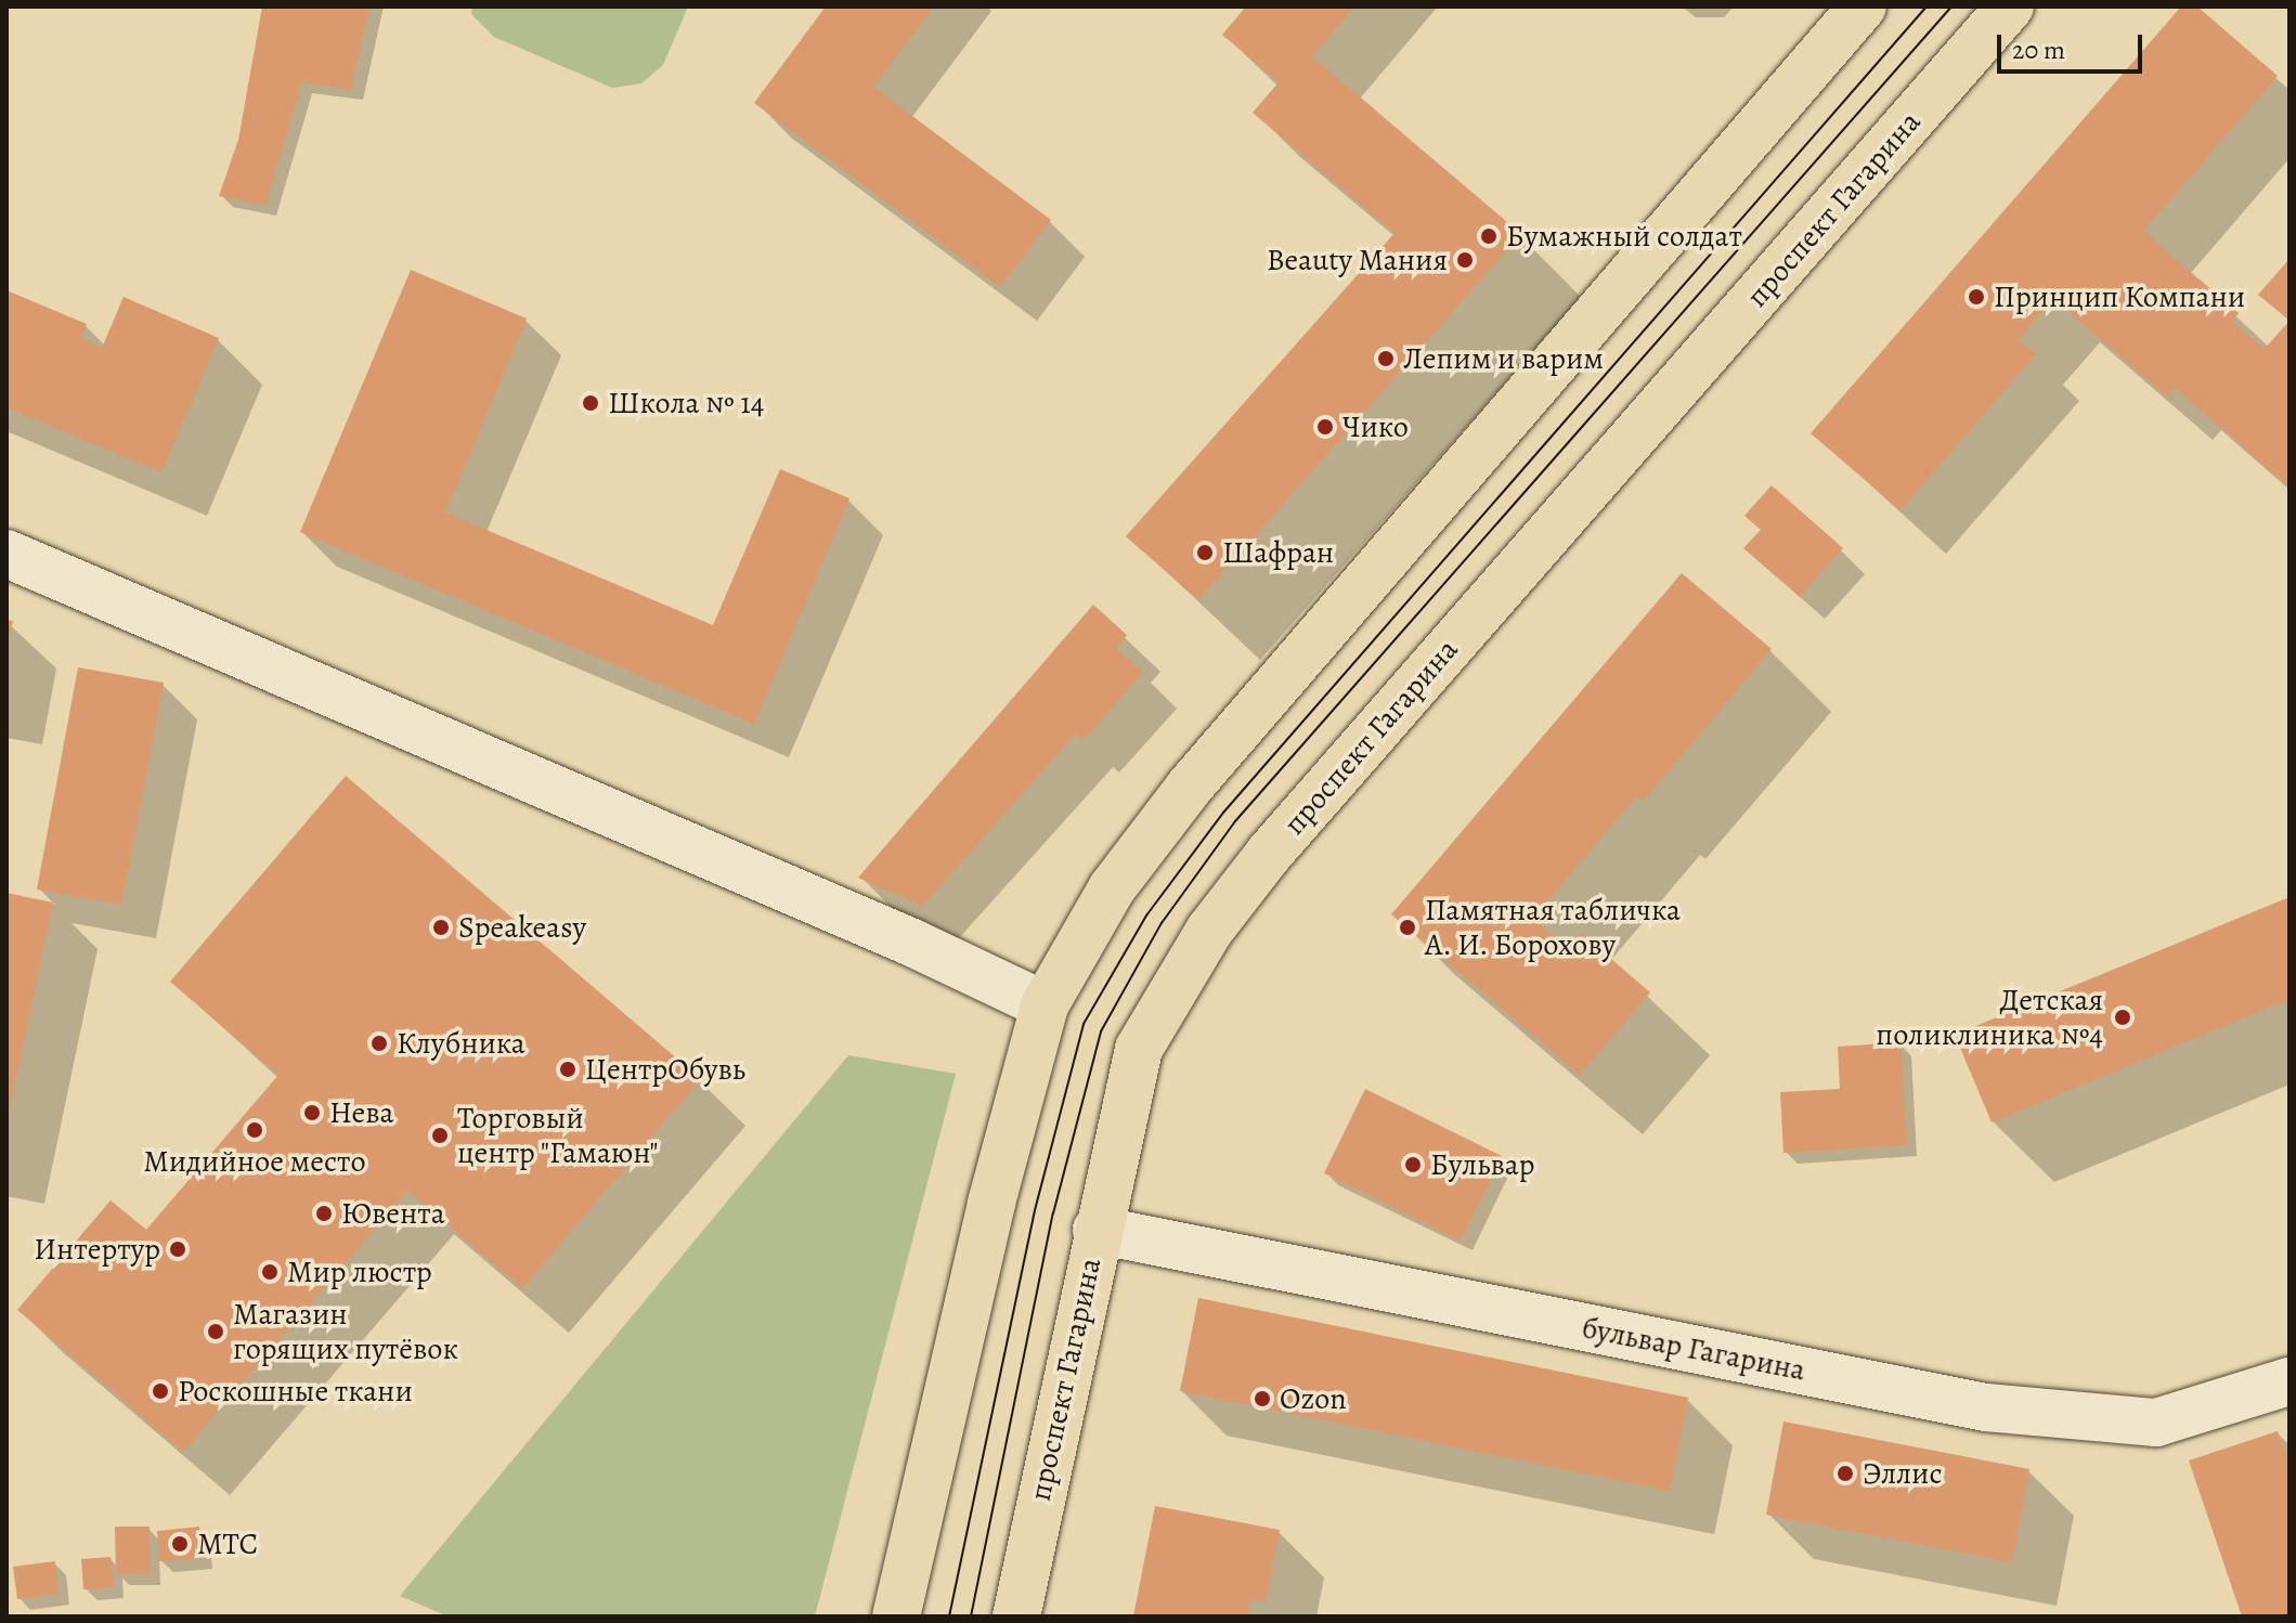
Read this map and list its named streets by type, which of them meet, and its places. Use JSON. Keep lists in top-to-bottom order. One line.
{"streets":{"main road":["проспект Гагарина"],"street":["бульвар Гагарина"]},"crossings":[["проспект Гагарина","бульвар Гагарина"]],"places":["Бумажный солдат","Beauty Мания","Принцип Компани","Лепим и варим","Школа № 14","Чико","Шафран","Speakeasy","Памятная табличка А. И. Борохову","Детская поликлиника №4","Клубника","ЦентрОбувь","Нева","Мидийное место","Торговый центр \"Гамаюн\"","Бульвар","Ювента","Интертур","Мир люстр","Магазин горящих путёвок","Роскошные ткани","Ozon","Эллис","МТС"],"scale_bar":"20 m"}
